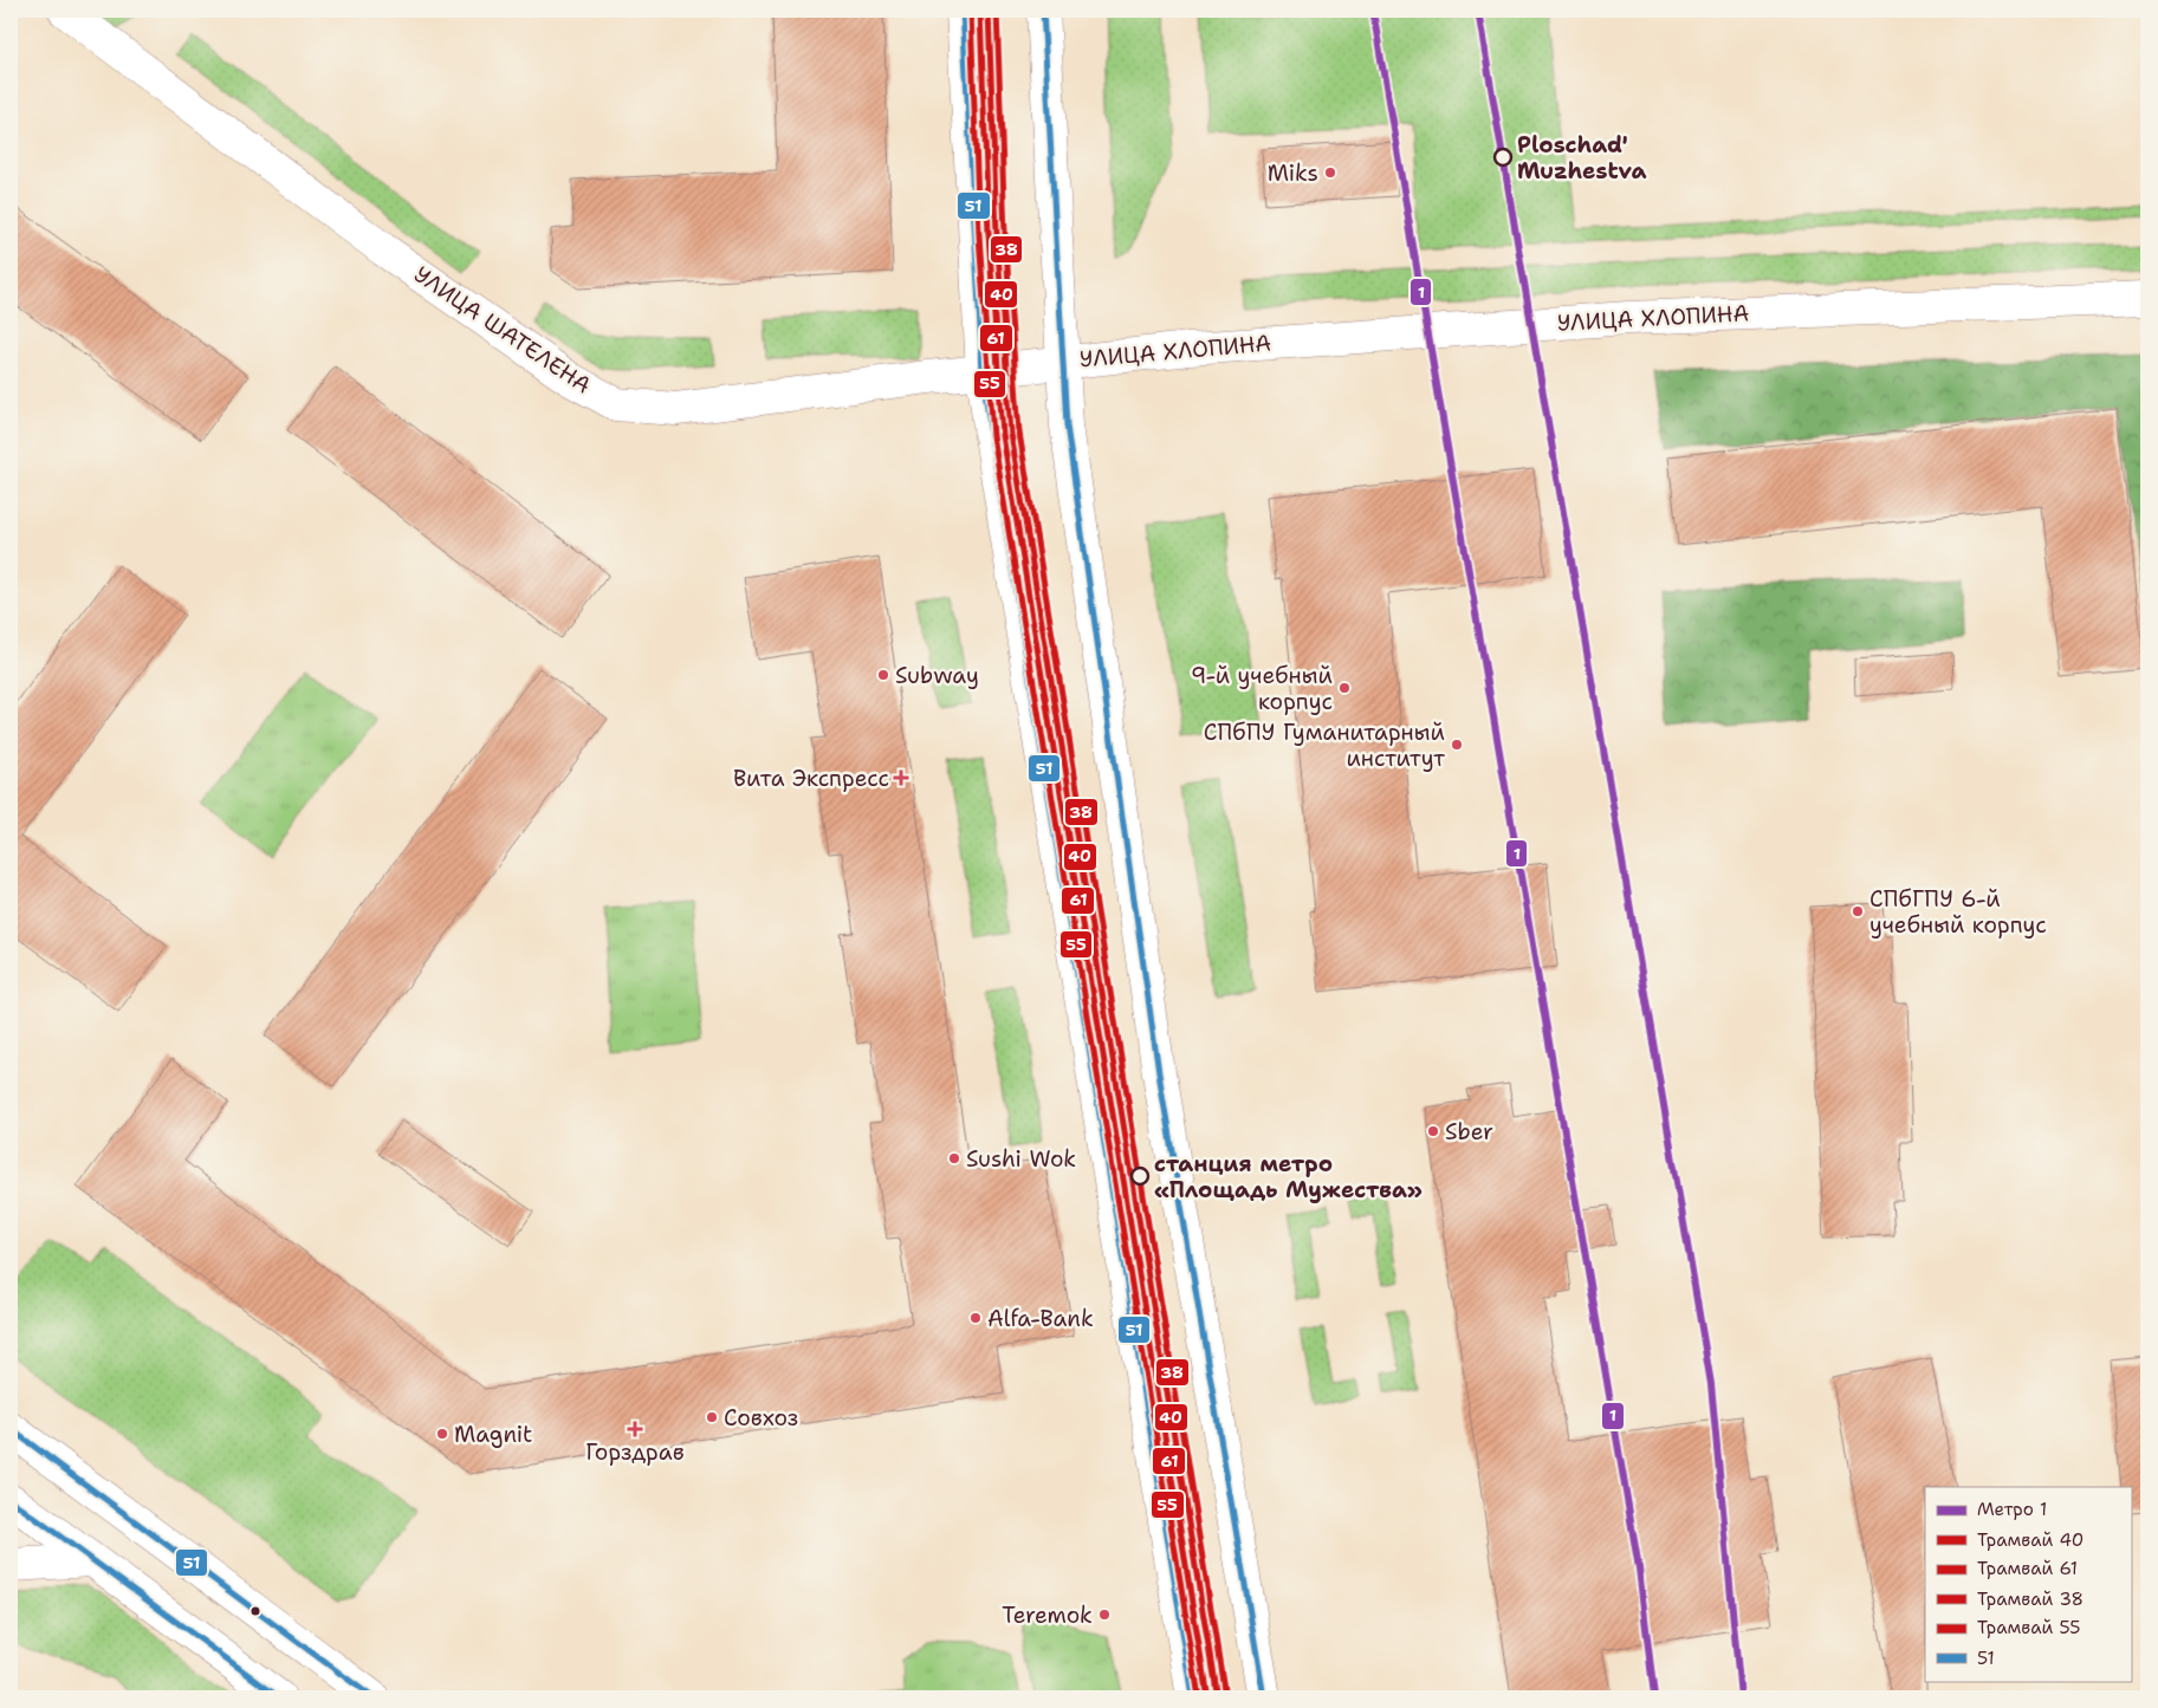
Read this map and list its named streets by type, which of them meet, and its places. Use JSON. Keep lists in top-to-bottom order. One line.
{"streets":{"main road":["УЛИЦА ХЛОПИНА","УЛИЦА ШАТЕЛЕНА"]},"crossings":[["УЛИЦА ХЛОПИНА","УЛИЦА ШАТЕЛЕНА"]],"places":{"other":["Ploschad' Muzhestva","Miks","Subway","9-й учебный корпус","СПбПУ Гуманитарный институт","СПбГПУ 6-й учебный корпус","Sber","Sushi Wok","станция метро «Площадь Мужества»","Alfa-Bank","Совхоз","Magnit","Teremok"],"health":["Вита Экспресс","Горздрав"]},"lines":["metro line 1","tram line 40","tram line 61","tram line 38","transit line 51","tram line 55"],"legend":["Метро 1","Трамвай 40","Трамвай 61","Трамвай 38","Трамвай 55","51"]}
